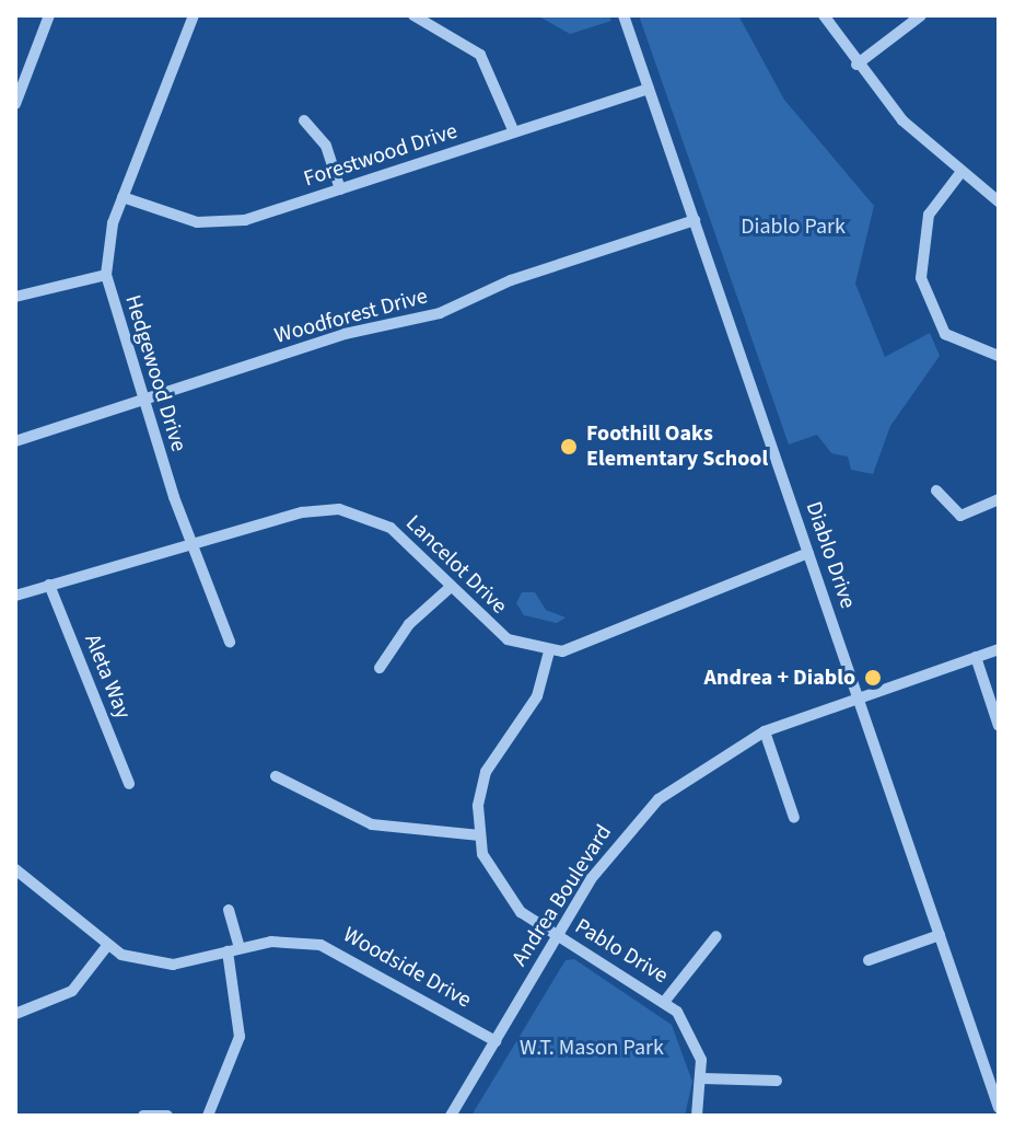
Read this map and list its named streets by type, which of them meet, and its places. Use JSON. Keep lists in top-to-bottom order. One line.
{"streets":{"street":["Forestwood Drive","Woodforest Drive","Hedgewood Drive","Diablo Drive","Lancelot Drive","Aleta Way","Andrea Boulevard","Pablo Drive","Woodside Drive"]},"crossings":[["Forestwood Drive","Hedgewood Drive"],["Forestwood Drive","Diablo Drive"],["Woodforest Drive","Hedgewood Drive"],["Woodforest Drive","Diablo Drive"],["Hedgewood Drive","Lancelot Drive"],["Diablo Drive","Lancelot Drive"],["Diablo Drive","Andrea Boulevard"],["Lancelot Drive","Aleta Way"],["Andrea Boulevard","Pablo Drive"],["Andrea Boulevard","Woodside Drive"]],"parks":["Diablo Park","W.T. Mason Park"],"places":["Foothill Oaks Elementary School","Andrea + Diablo"]}
